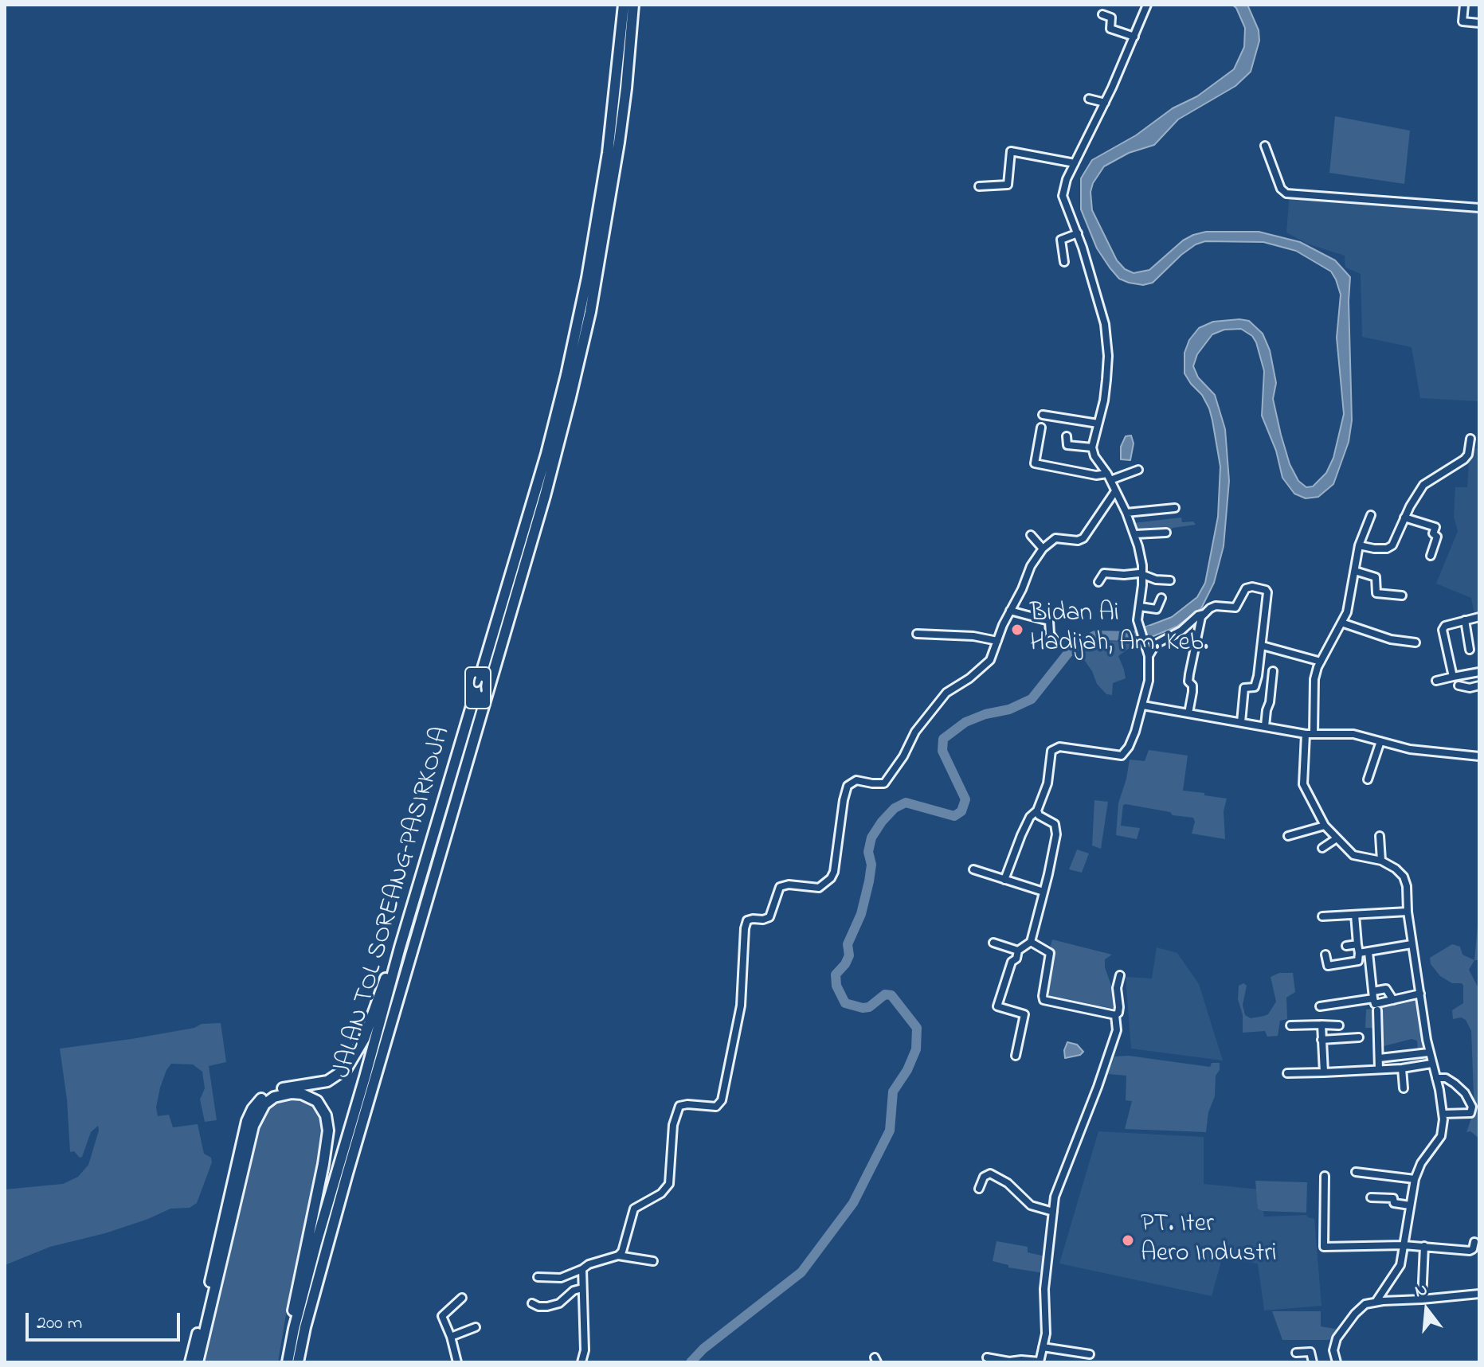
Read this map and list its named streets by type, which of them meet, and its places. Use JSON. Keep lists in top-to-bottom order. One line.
{"streets":{"highway":["4","JALAN TOL SOREANG–PASIRKOJA"]},"places":["Bidan Ai Hadijah, Am. Keb.","PT. Iter Aero Industri"],"scale_bar":"200 m","north":"top"}
